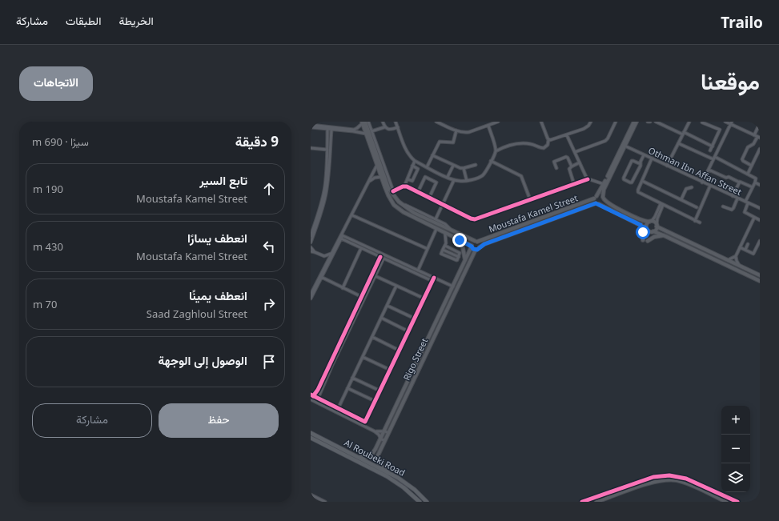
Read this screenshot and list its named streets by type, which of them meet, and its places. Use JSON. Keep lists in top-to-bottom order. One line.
{"streets":{"main road":["Al Roubeki Road"],"street":["Othman Ibn Affan Street","Moustafa Kamel Street","Rigo Street"]},"crossings":[["Moustafa Kamel Street","Rigo Street"],["Rigo Street","Al Roubeki Road"]],"page":{"header":"Trailo","nav":["الخريطة","الطبقات","مشاركة"],"title":"موقعنا","buttons":["الاتجاهات",["حفظ","مشاركة"]],"heading":["9 دقيقة","سيرًا · 690 m"],"list":[["تابع السير","Moustafa Kamel Street","190 m"],["انعطف يسارًا","Moustafa Kamel Street","430 m"],["انعطف يمينًا","Saad Zaghloul Street","70 m"],"الوصول إلى الوجهة"],"map_buttons":["+","−"]}}
